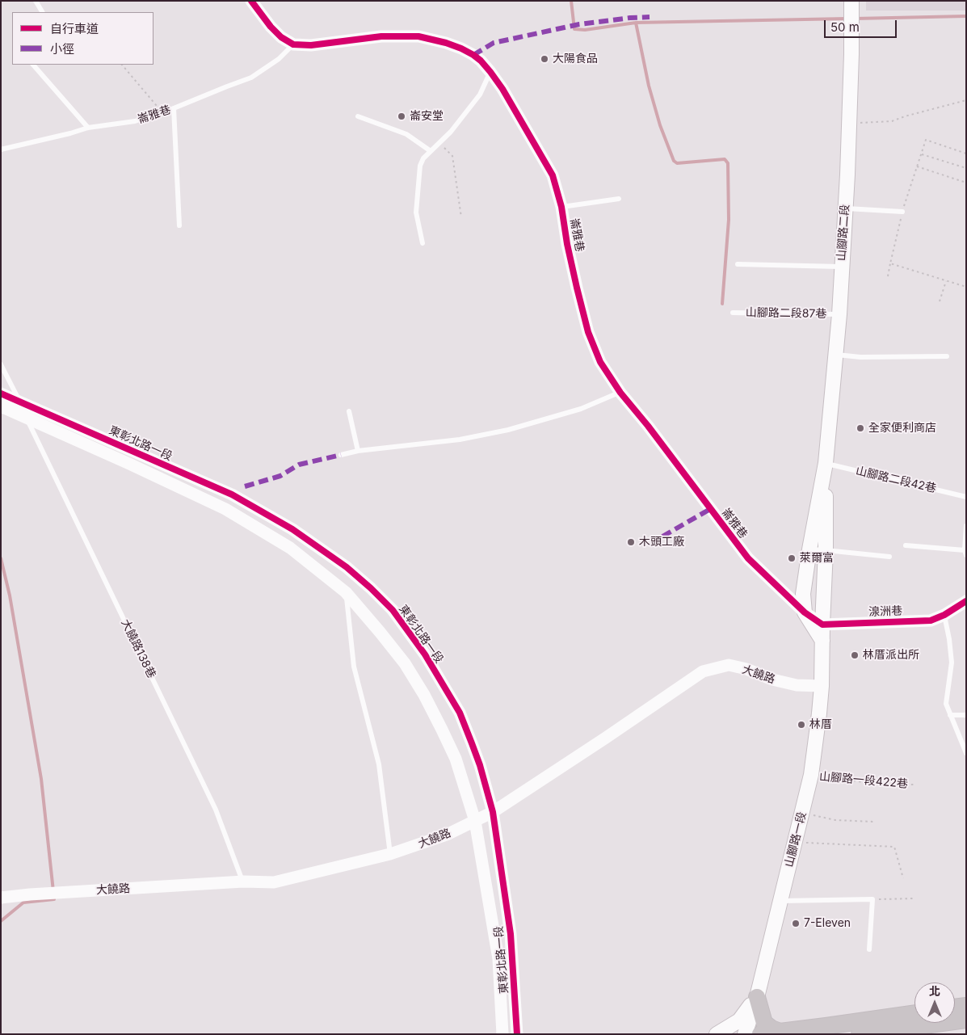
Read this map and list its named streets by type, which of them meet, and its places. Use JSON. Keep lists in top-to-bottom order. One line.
{"streets":{"main road":["山腳路二段","山腳路一段"],"street":["崙雅巷","東彰北路一段","湶洲巷","大饒路"],"lane":["山腳路二段87巷","山腳路二段42巷","大饒路138巷"],"path":["山腳路一段422巷"]},"crossings":[["崙雅巷","山腳路二段"],["山腳路二段","山腳路二段87巷"],["山腳路二段","山腳路二段42巷"],["山腳路二段","湶洲巷"],["山腳路二段","山腳路一段"],["東彰北路一段","大饒路138巷"],["東彰北路一段","大饒路"],["大饒路138巷","大饒路"],["大饒路","山腳路一段"],["山腳路一段422巷","山腳路一段"]],"places":["大陽食品","崙安堂","全家便利商店","木頭工廠","萊爾富","林厝派出所","林厝","7-Eleven"],"legend":["自行車道","小徑"],"scale_bar":"50 m","north":"top"}
